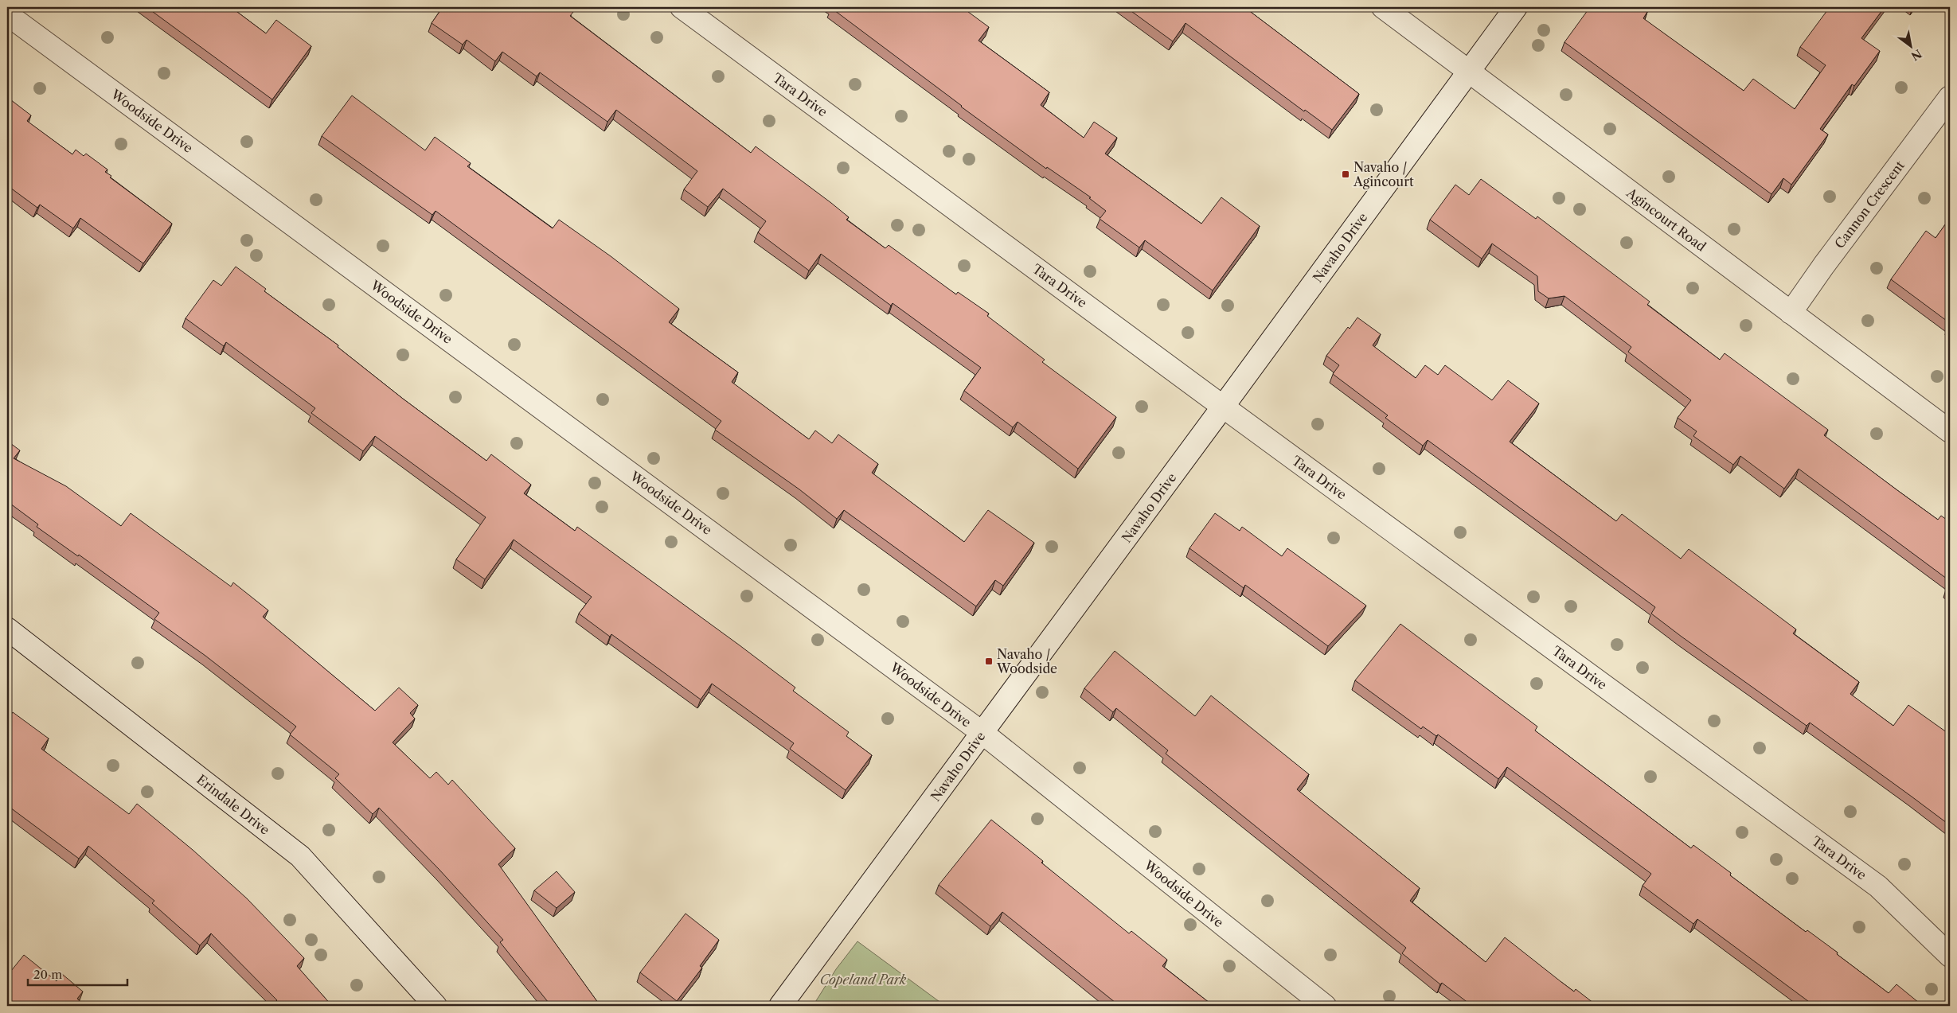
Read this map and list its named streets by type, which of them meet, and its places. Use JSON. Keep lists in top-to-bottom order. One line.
{"streets":{"street":["Tara Drive","Woodside Drive","Cannon Crescent","Agincourt Road","Navaho Drive","Erindale Drive"]},"crossings":[["Tara Drive","Navaho Drive"],["Woodside Drive","Navaho Drive"],["Cannon Crescent","Agincourt Road"],["Agincourt Road","Navaho Drive"]],"parks":["Copeland Park"],"places":{"transit":["Navaho / Agincourt","Navaho / Woodside"]},"scale_bar":"20 m","north":"bottom right"}
